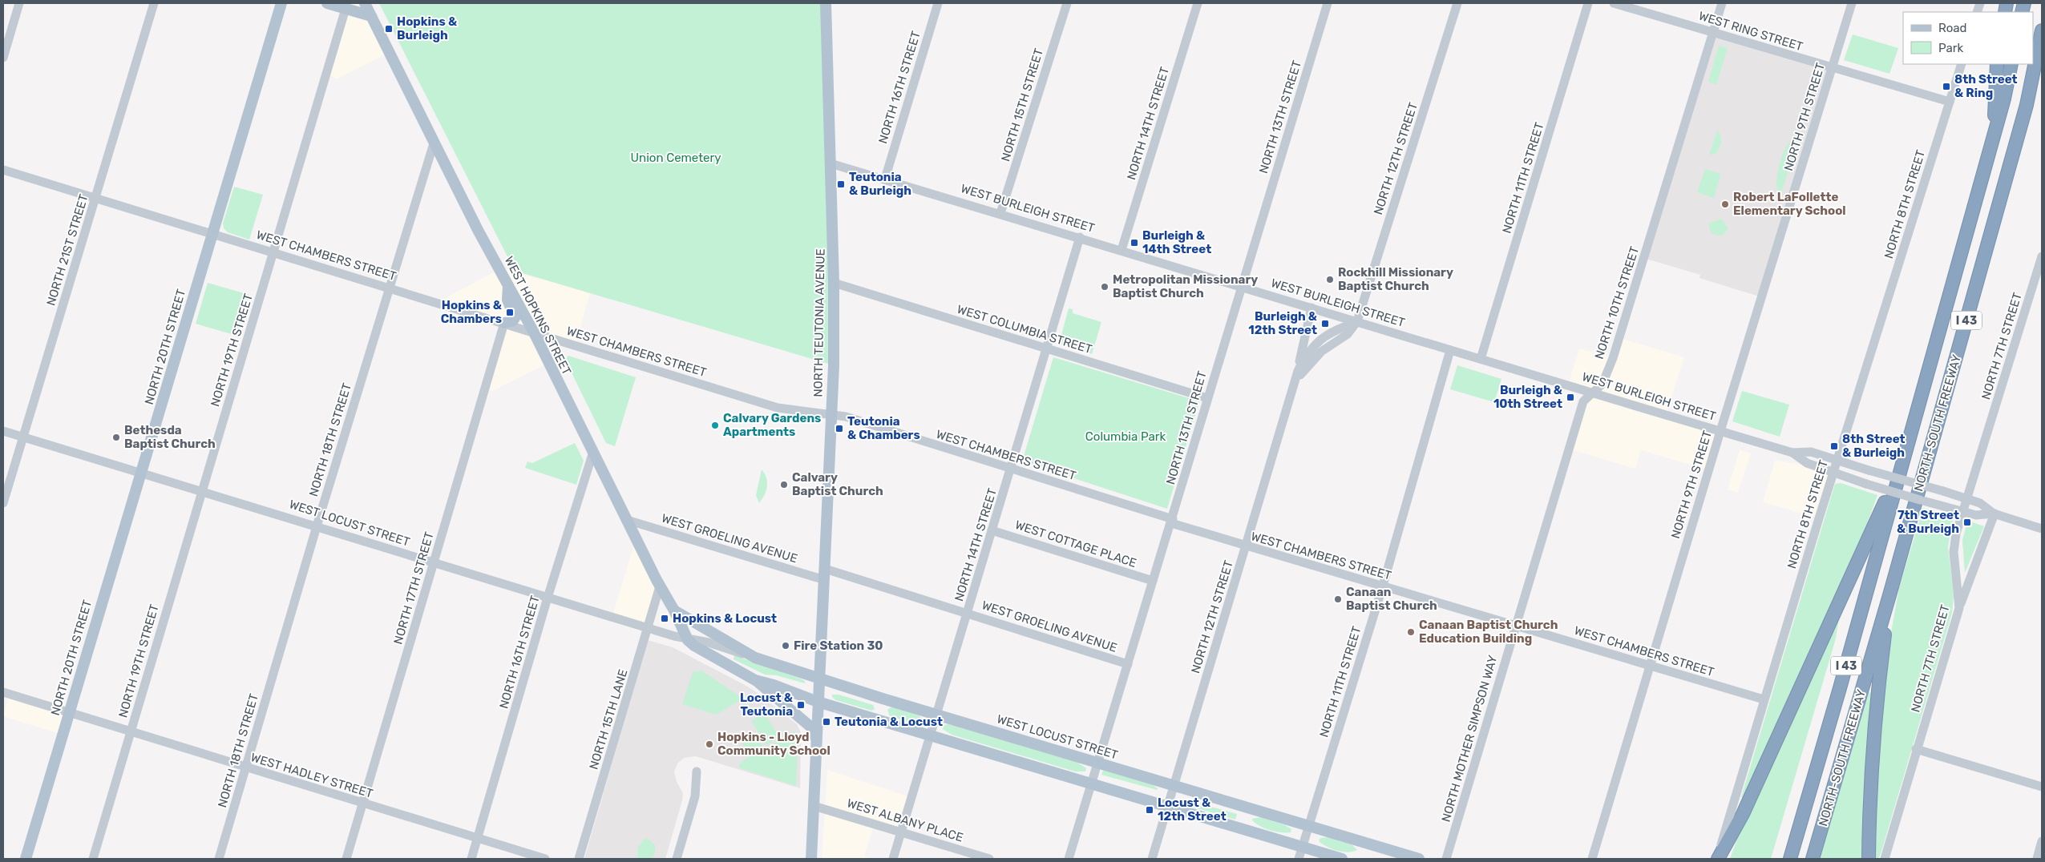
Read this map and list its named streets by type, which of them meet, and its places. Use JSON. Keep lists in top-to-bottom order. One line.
{"streets":{"highway":["I 43","NORTH-SOUTH FREEWAY"],"main road":["WEST HOPKINS STREET","NORTH TEUTONIA AVENUE","NORTH 20TH STREET","WEST LOCUST STREET"],"street":["WEST RING STREET","NORTH 16TH STREET","NORTH 15TH STREET","NORTH 13TH STREET","NORTH 9TH STREET","NORTH 14TH STREET","NORTH 12TH STREET","NORTH 11TH STREET","NORTH 8TH STREET","WEST BURLEIGH STREET","NORTH 21ST STREET","WEST CHAMBERS STREET","NORTH 10TH STREET","WEST COLUMBIA STREET","NORTH 7TH STREET","NORTH 19TH STREET","NORTH 18TH STREET","WEST GROELING AVENUE","WEST COTTAGE PLACE","NORTH 17TH STREET","NORTH 15TH LANE","NORTH MOTHER SIMPSON WAY","WEST HADLEY STREET","WEST ALBANY PLACE"]},"crossings":[["WEST RING STREET","NORTH 9TH STREET"],["WEST RING STREET","NORTH 8TH STREET"],["WEST RING STREET","NORTH 10TH STREET"],["NORTH 16TH STREET","WEST BURLEIGH STREET"],["NORTH 16TH STREET","WEST HOPKINS STREET"],["NORTH 16TH STREET","WEST LOCUST STREET"],["NORTH 16TH STREET","WEST HADLEY STREET"],["NORTH 15TH STREET","WEST BURLEIGH STREET"],["NORTH 13TH STREET","WEST BURLEIGH STREET"],["NORTH 13TH STREET","WEST CHAMBERS STREET"],["NORTH 13TH STREET","WEST COLUMBIA STREET"],["NORTH 13TH STREET","WEST LOCUST STREET"],["NORTH 13TH STREET","WEST GROELING AVENUE"],["NORTH 13TH STREET","WEST COTTAGE PLACE"],["NORTH 9TH STREET","WEST BURLEIGH STREET"],["NORTH 9TH STREET","WEST CHAMBERS STREET"],["NORTH 14TH STREET","WEST BURLEIGH STREET"],["NORTH 14TH STREET","WEST CHAMBERS STREET"],["NORTH 14TH STREET","WEST COLUMBIA STREET"],["NORTH 14TH STREET","WEST LOCUST STREET"],["NORTH 14TH STREET","WEST GROELING AVENUE"],["NORTH 14TH STREET","WEST COTTAGE PLACE"],["NORTH 14TH STREET","WEST ALBANY PLACE"],["NORTH 12TH STREET","WEST BURLEIGH STREET"],["NORTH 12TH STREET","WEST CHAMBERS STREET"],["NORTH 12TH STREET","WEST LOCUST STREET"],["NORTH 11TH STREET","WEST BURLEIGH STREET"],["NORTH 11TH STREET","WEST CHAMBERS STREET"],["NORTH 11TH STREET","WEST LOCUST STREET"],["NORTH 8TH STREET","WEST BURLEIGH STREET"],["NORTH 8TH STREET","WEST CHAMBERS STREET"],["WEST BURLEIGH STREET","NORTH 10TH STREET"],["WEST BURLEIGH STREET","NORTH TEUTONIA AVENUE"],["WEST BURLEIGH STREET","NORTH 7TH STREET"],["NORTH 21ST STREET","WEST CHAMBERS STREET"],["NORTH 21ST STREET","WEST LOCUST STREET"],["WEST CHAMBERS STREET","NORTH 10TH STREET"],["WEST CHAMBERS STREET","WEST HOPKINS STREET"],["WEST CHAMBERS STREET","NORTH TEUTONIA AVENUE"],["WEST CHAMBERS STREET","NORTH 20TH STREET"],["WEST CHAMBERS STREET","NORTH 19TH STREET"],["WEST CHAMBERS STREET","NORTH 18TH STREET"],["WEST CHAMBERS STREET","NORTH 17TH STREET"],["WEST CHAMBERS STREET","NORTH MOTHER SIMPSON WAY"],["NORTH 10TH STREET","NORTH MOTHER SIMPSON WAY"],["WEST HOPKINS STREET","NORTH 18TH STREET"],["WEST HOPKINS STREET","WEST LOCUST STREET"],["WEST HOPKINS STREET","WEST GROELING AVENUE"],["WEST HOPKINS STREET","NORTH 15TH LANE"],["NORTH TEUTONIA AVENUE","WEST COLUMBIA STREET"],["NORTH TEUTONIA AVENUE","WEST LOCUST STREET"],["NORTH TEUTONIA AVENUE","WEST GROELING AVENUE"],["NORTH TEUTONIA AVENUE","WEST ALBANY PLACE"],["NORTH 20TH STREET","WEST LOCUST STREET"],["NORTH 20TH STREET","WEST HADLEY STREET"],["NORTH 19TH STREET","WEST LOCUST STREET"],["NORTH 19TH STREET","WEST HADLEY STREET"],["NORTH 18TH STREET","WEST LOCUST STREET"],["NORTH 18TH STREET","WEST HADLEY STREET"],["WEST LOCUST STREET","NORTH 17TH STREET"],["WEST LOCUST STREET","NORTH 15TH LANE"],["NORTH 17TH STREET","WEST HADLEY STREET"]],"parks":["Union Cemetery","Columbia Park"],"places":{"transit":["Hopkins & Burleigh","8th Street & Ring","Teutonia & Burleigh","Burleigh & 14th Street","Hopkins & Chambers","Burleigh & 12th Street","Burleigh & 10th Street","Teutonia & Chambers","8th Street & Burleigh","7th Street & Burleigh","Hopkins & Locust","Locust & Teutonia","Teutonia & Locust","Locust & 12th Street"],"other":["Robert LaFollette Elementary School","Rockhill Missionary Baptist Church","Metropolitan Missionary Baptist Church","Calvary Gardens Apartments","Bethesda Baptist Church","Calvary Baptist Church","Canaan Baptist Church","Canaan Baptist Church Education Building","Fire Station 30","Hopkins - Lloyd Community School"]},"legend":["Road","Park"]}
